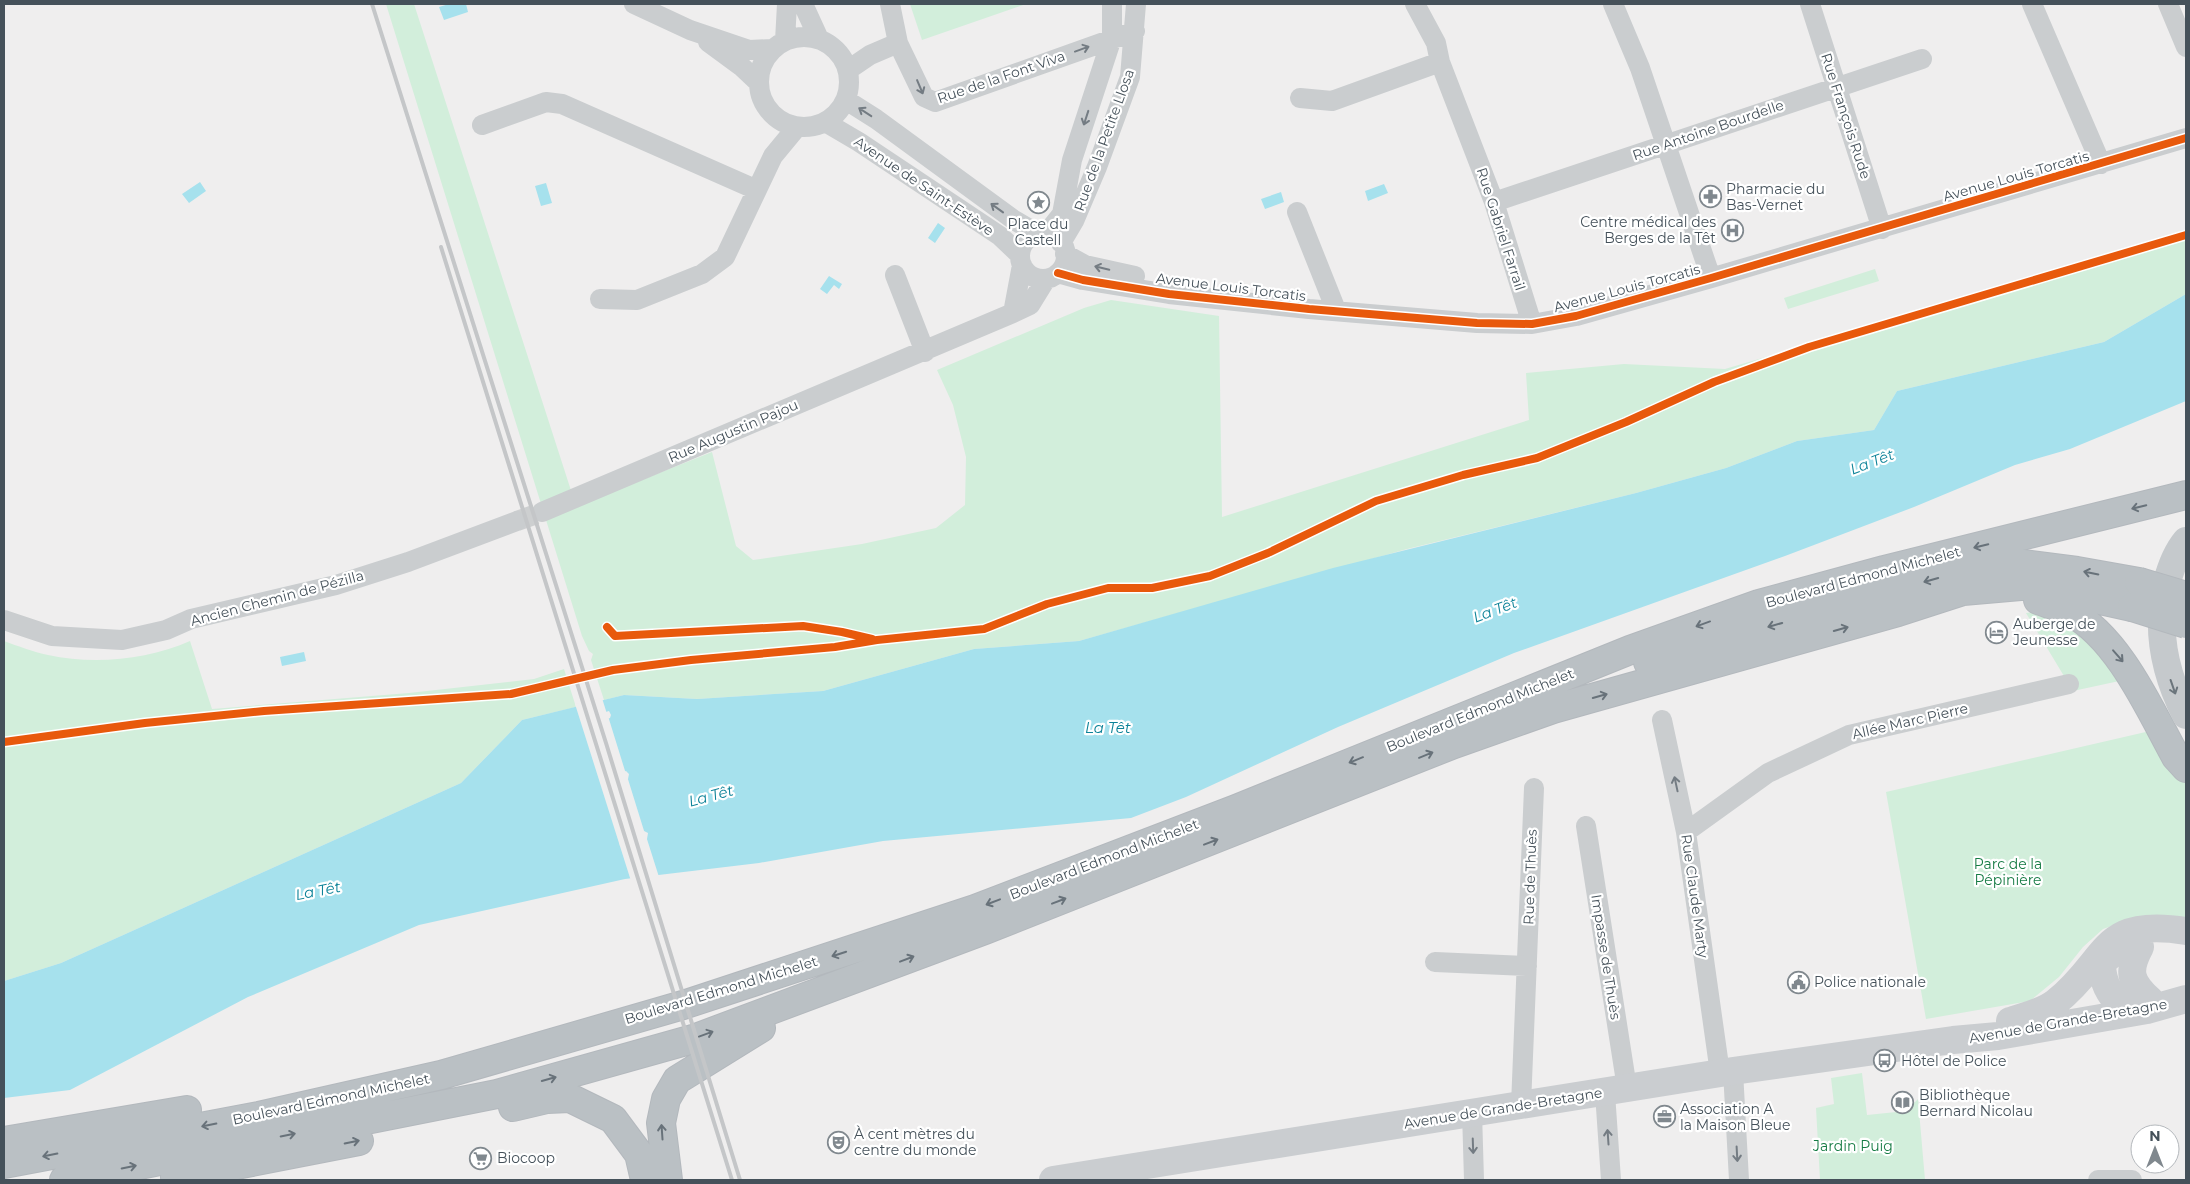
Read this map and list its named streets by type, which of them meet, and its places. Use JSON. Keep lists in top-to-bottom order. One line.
{"streets":{"highway":["Boulevard Edmond Michelet"],"main road":["Avenue de Grande-Bretagne"],"street":["Rue de la Font Viva","Rue François Rude","Rue Antoine Bourdelle","Rue de la Petite Llosa","Avenue Louis Torcatis","Avenue de Saint-Estève","Rue Gabriel Farrail","Rue Augustin Pajou","Ancien Chemin de Pézilla","Allée Marc Pierre","Rue de Thuès","Rue Claude Marty","Impasse de Thuès"]},"crossings":[["Rue de la Font Viva","Rue de la Petite Llosa"],["Rue François Rude","Rue Antoine Bourdelle"],["Rue François Rude","Avenue Louis Torcatis"],["Rue Antoine Bourdelle","Rue Gabriel Farrail"],["Rue de la Petite Llosa","Avenue Louis Torcatis"],["Rue de la Petite Llosa","Avenue de Saint-Estève"],["Rue de la Petite Llosa","Rue Augustin Pajou"],["Avenue Louis Torcatis","Avenue de Saint-Estève"],["Avenue Louis Torcatis","Rue Gabriel Farrail"],["Avenue Louis Torcatis","Rue Augustin Pajou"],["Avenue de Saint-Estève","Rue Augustin Pajou"],["Allée Marc Pierre","Rue Claude Marty"],["Rue de Thuès","Avenue de Grande-Bretagne"],["Rue Claude Marty","Avenue de Grande-Bretagne"],["Impasse de Thuès","Avenue de Grande-Bretagne"]],"one_way":["Rue de la Font Viva"],"water":["La Têt"],"parks":["Parc de la Pépinière","Jardin Puig"],"places":{"pharmacy":["Pharmacie du Bas-Vernet"],"place":["Place du Castell"],"hospital":["Centre médical des Berges de la Têt"],"hotel":["Auberge de Jeunesse"],"public building":["Police nationale"],"bus stop":["Hôtel de Police"],"library":["Bibliothèque Bernard Nicolau"],"office":["Association A la Maison Bleue"],"theatre":["À cent mètres du centre du monde"],"supermarket":["Biocoop"]},"north":"top"}
